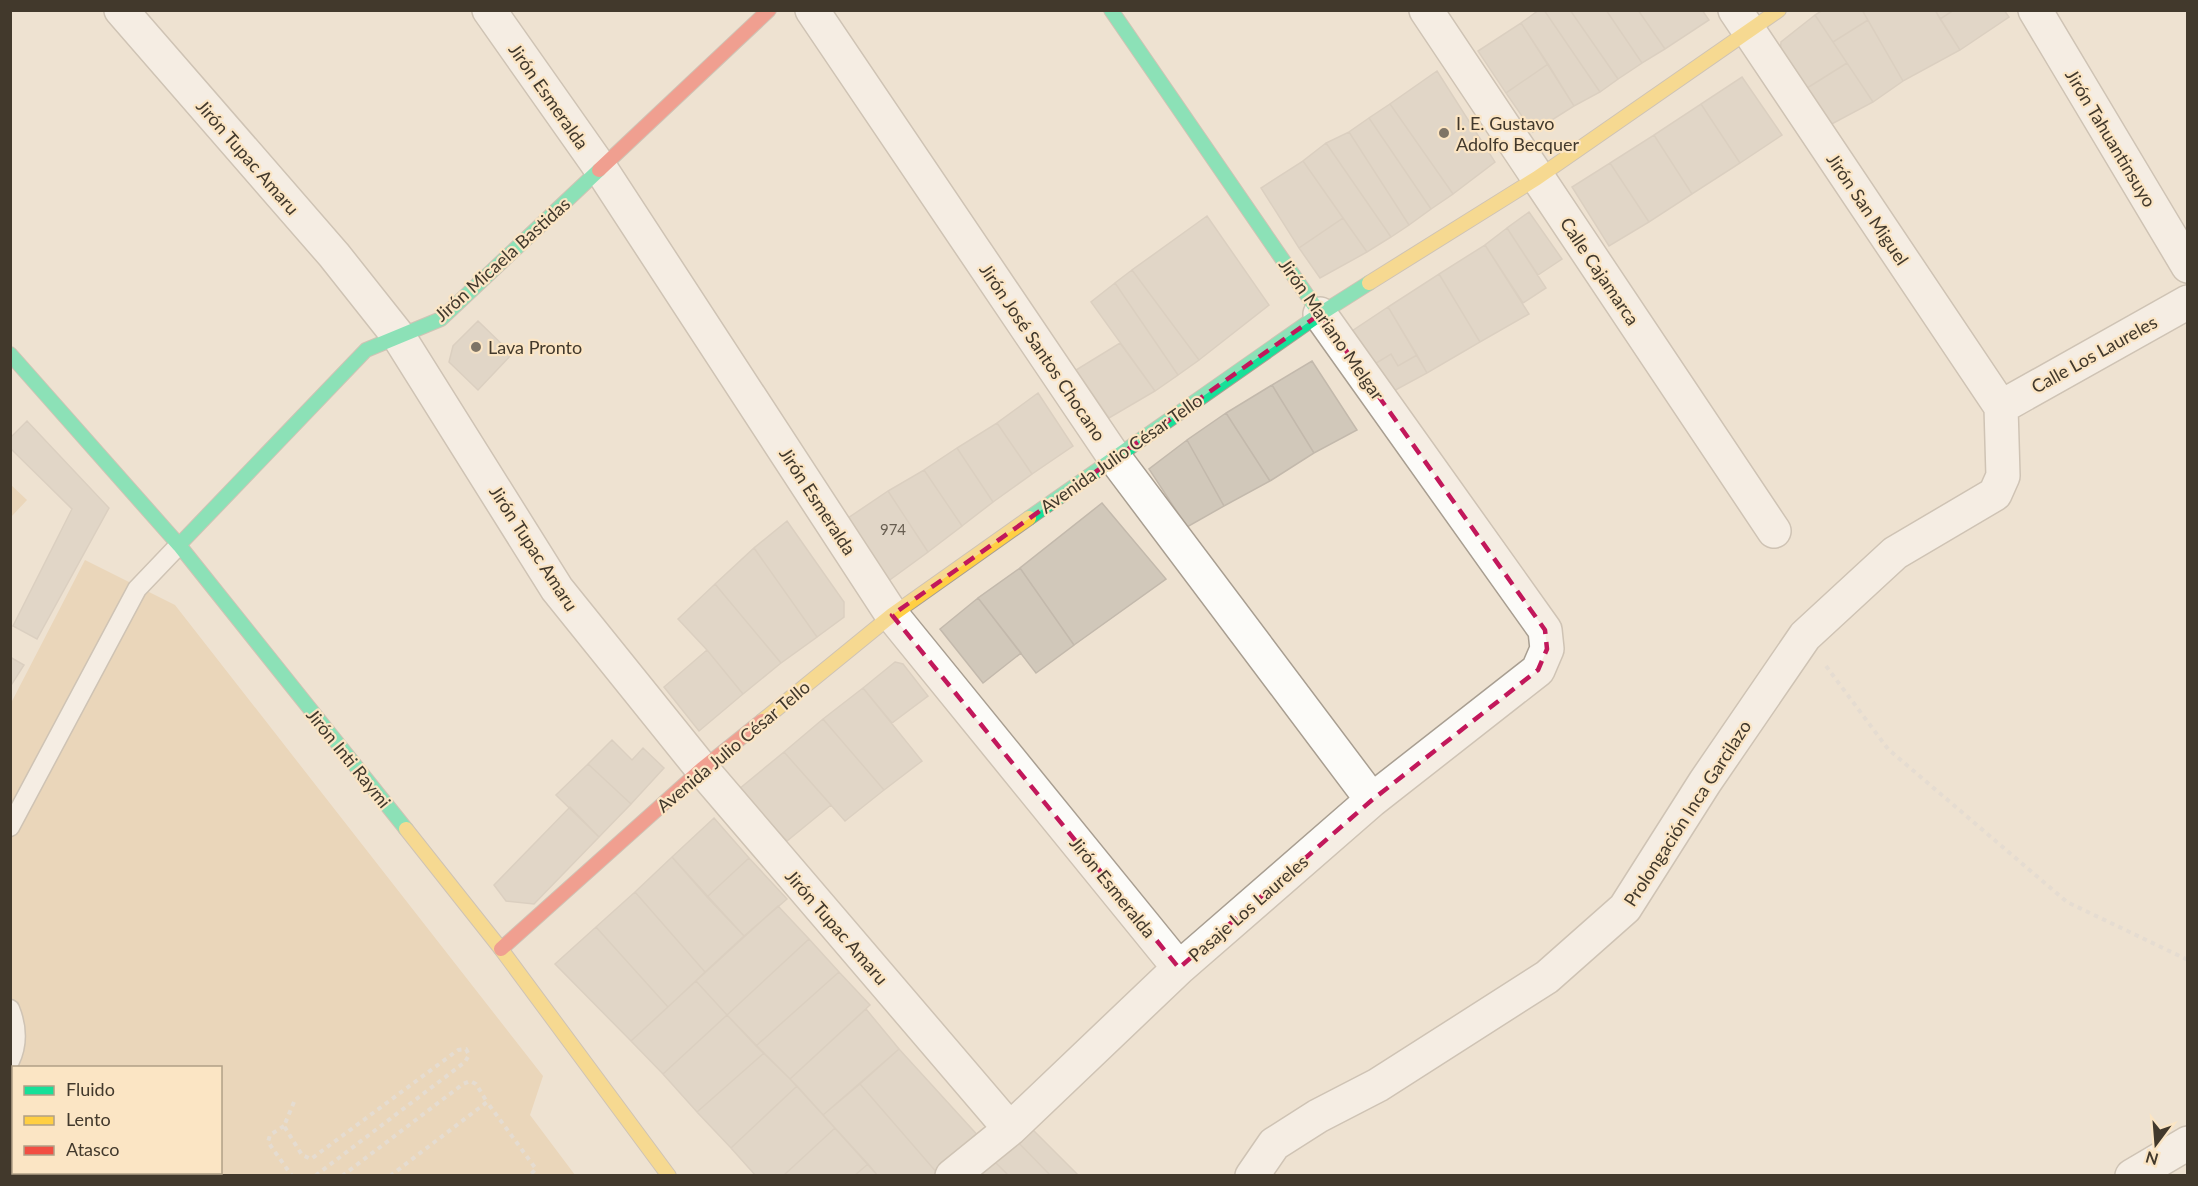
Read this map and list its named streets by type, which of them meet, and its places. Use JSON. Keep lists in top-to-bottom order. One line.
{"streets":{"street":["Jirón Esmeralda","Jirón Tahuantinsuyo","Jirón Tupac Amaru","Jirón San Miguel","Jirón Micaela Bastidas","Calle Cajamarca","Jirón Mariano Melgar","Jirón José Santos Chocano","Calle Los Laureles","Avenida Julio César Tello","Jirón Inti Raymi","Prolongación Inca Garcilazo","Pasaje Los Laureles"]},"crossings":[["Jirón Esmeralda","Jirón Micaela Bastidas"],["Jirón Esmeralda","Avenida Julio César Tello"],["Jirón Esmeralda","Pasaje Los Laureles"],["Jirón Tupac Amaru","Jirón Micaela Bastidas"],["Jirón Tupac Amaru","Avenida Julio César Tello"],["Jirón Tupac Amaru","Pasaje Los Laureles"],["Jirón San Miguel","Calle Los Laureles"],["Jirón San Miguel","Avenida Julio César Tello"],["Jirón San Miguel","Prolongación Inca Garcilazo"],["Jirón Micaela Bastidas","Jirón Inti Raymi"],["Calle Cajamarca","Avenida Julio César Tello"],["Jirón Mariano Melgar","Avenida Julio César Tello"],["Jirón Mariano Melgar","Pasaje Los Laureles"],["Jirón José Santos Chocano","Avenida Julio César Tello"],["Jirón José Santos Chocano","Pasaje Los Laureles"],["Calle Los Laureles","Prolongación Inca Garcilazo"],["Avenida Julio César Tello","Jirón Inti Raymi"]],"places":["I. E. Gustavo Adolfo Becquer","Lava Pronto"],"house_numbers":["974"],"legend":["Fluido","Lento","Atasco"],"north":"bottom"}
